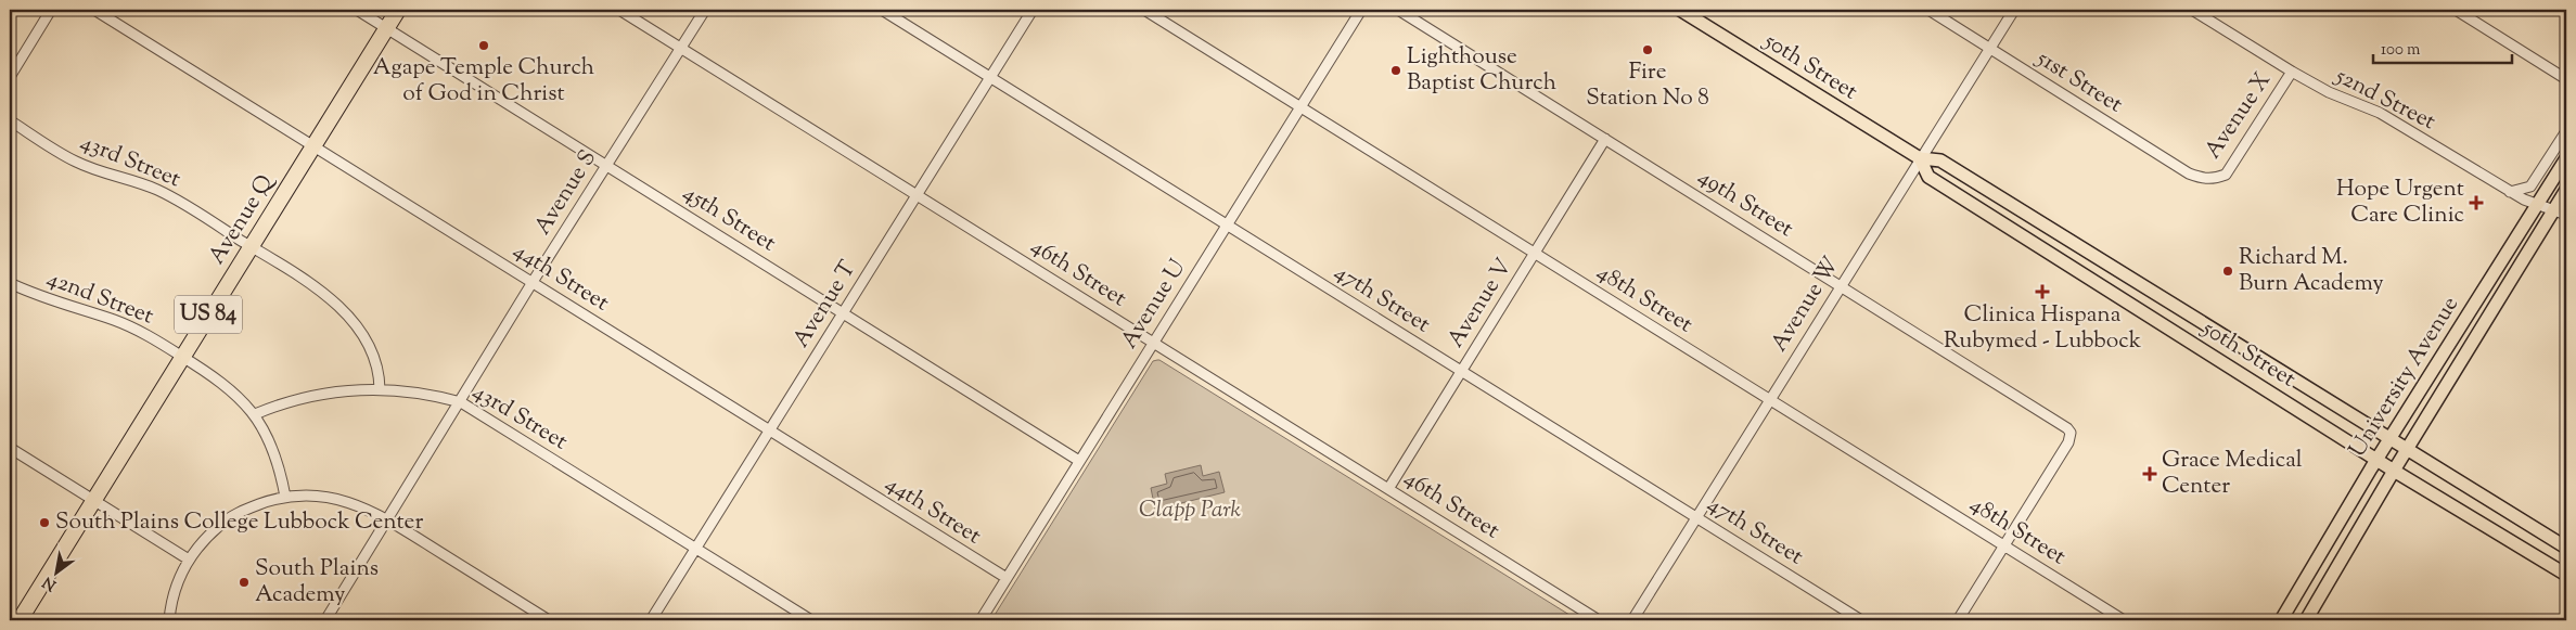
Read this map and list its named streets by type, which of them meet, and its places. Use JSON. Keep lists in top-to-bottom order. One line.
{"streets":{"highway":["Avenue Q","US 84"],"main road":["50th Street","University Avenue"],"street":["51st Street","52nd Street","Avenue X","43rd Street","Avenue S","49th Street","45th Street","46th Street","44th Street","42nd Street","47th Street","48th Street","Avenue V","Avenue T","Avenue U","Avenue W"]},"crossings":[["50th Street","Avenue W"],["50th Street","University Avenue"],["51st Street","Avenue X"],["51st Street","Avenue W"],["52nd Street","Avenue X"],["52nd Street","University Avenue"],["43rd Street","Avenue S"],["43rd Street","Avenue Q"],["43rd Street","Avenue T"],["Avenue S","45th Street"],["Avenue S","46th Street"],["Avenue S","44th Street"],["49th Street","48th Street"],["49th Street","Avenue V"],["49th Street","Avenue W"],["45th Street","Avenue Q"],["45th Street","Avenue T"],["45th Street","Avenue U"],["Avenue Q","44th Street"],["Avenue Q","42nd Street"],["46th Street","Avenue V"],["46th Street","Avenue T"],["46th Street","Avenue U"],["44th Street","Avenue T"],["44th Street","Avenue U"],["47th Street","Avenue V"],["47th Street","Avenue T"],["47th Street","Avenue U"],["47th Street","Avenue W"],["48th Street","Avenue V"],["48th Street","Avenue U"],["48th Street","Avenue W"]],"parks":["Clapp Park"],"places":{"other":["Agape Temple Church of God in Christ","Fire Station No 8","Lighthouse Baptist Church","Richard M. Burn Academy","South Plains College Lubbock Center","South Plains Academy"],"health":["Hope Urgent Care Clinic","Clinica Hispana Rubymed - Lubbock","Grace Medical Center"]},"scale_bar":"100 m","north":"bottom left"}
